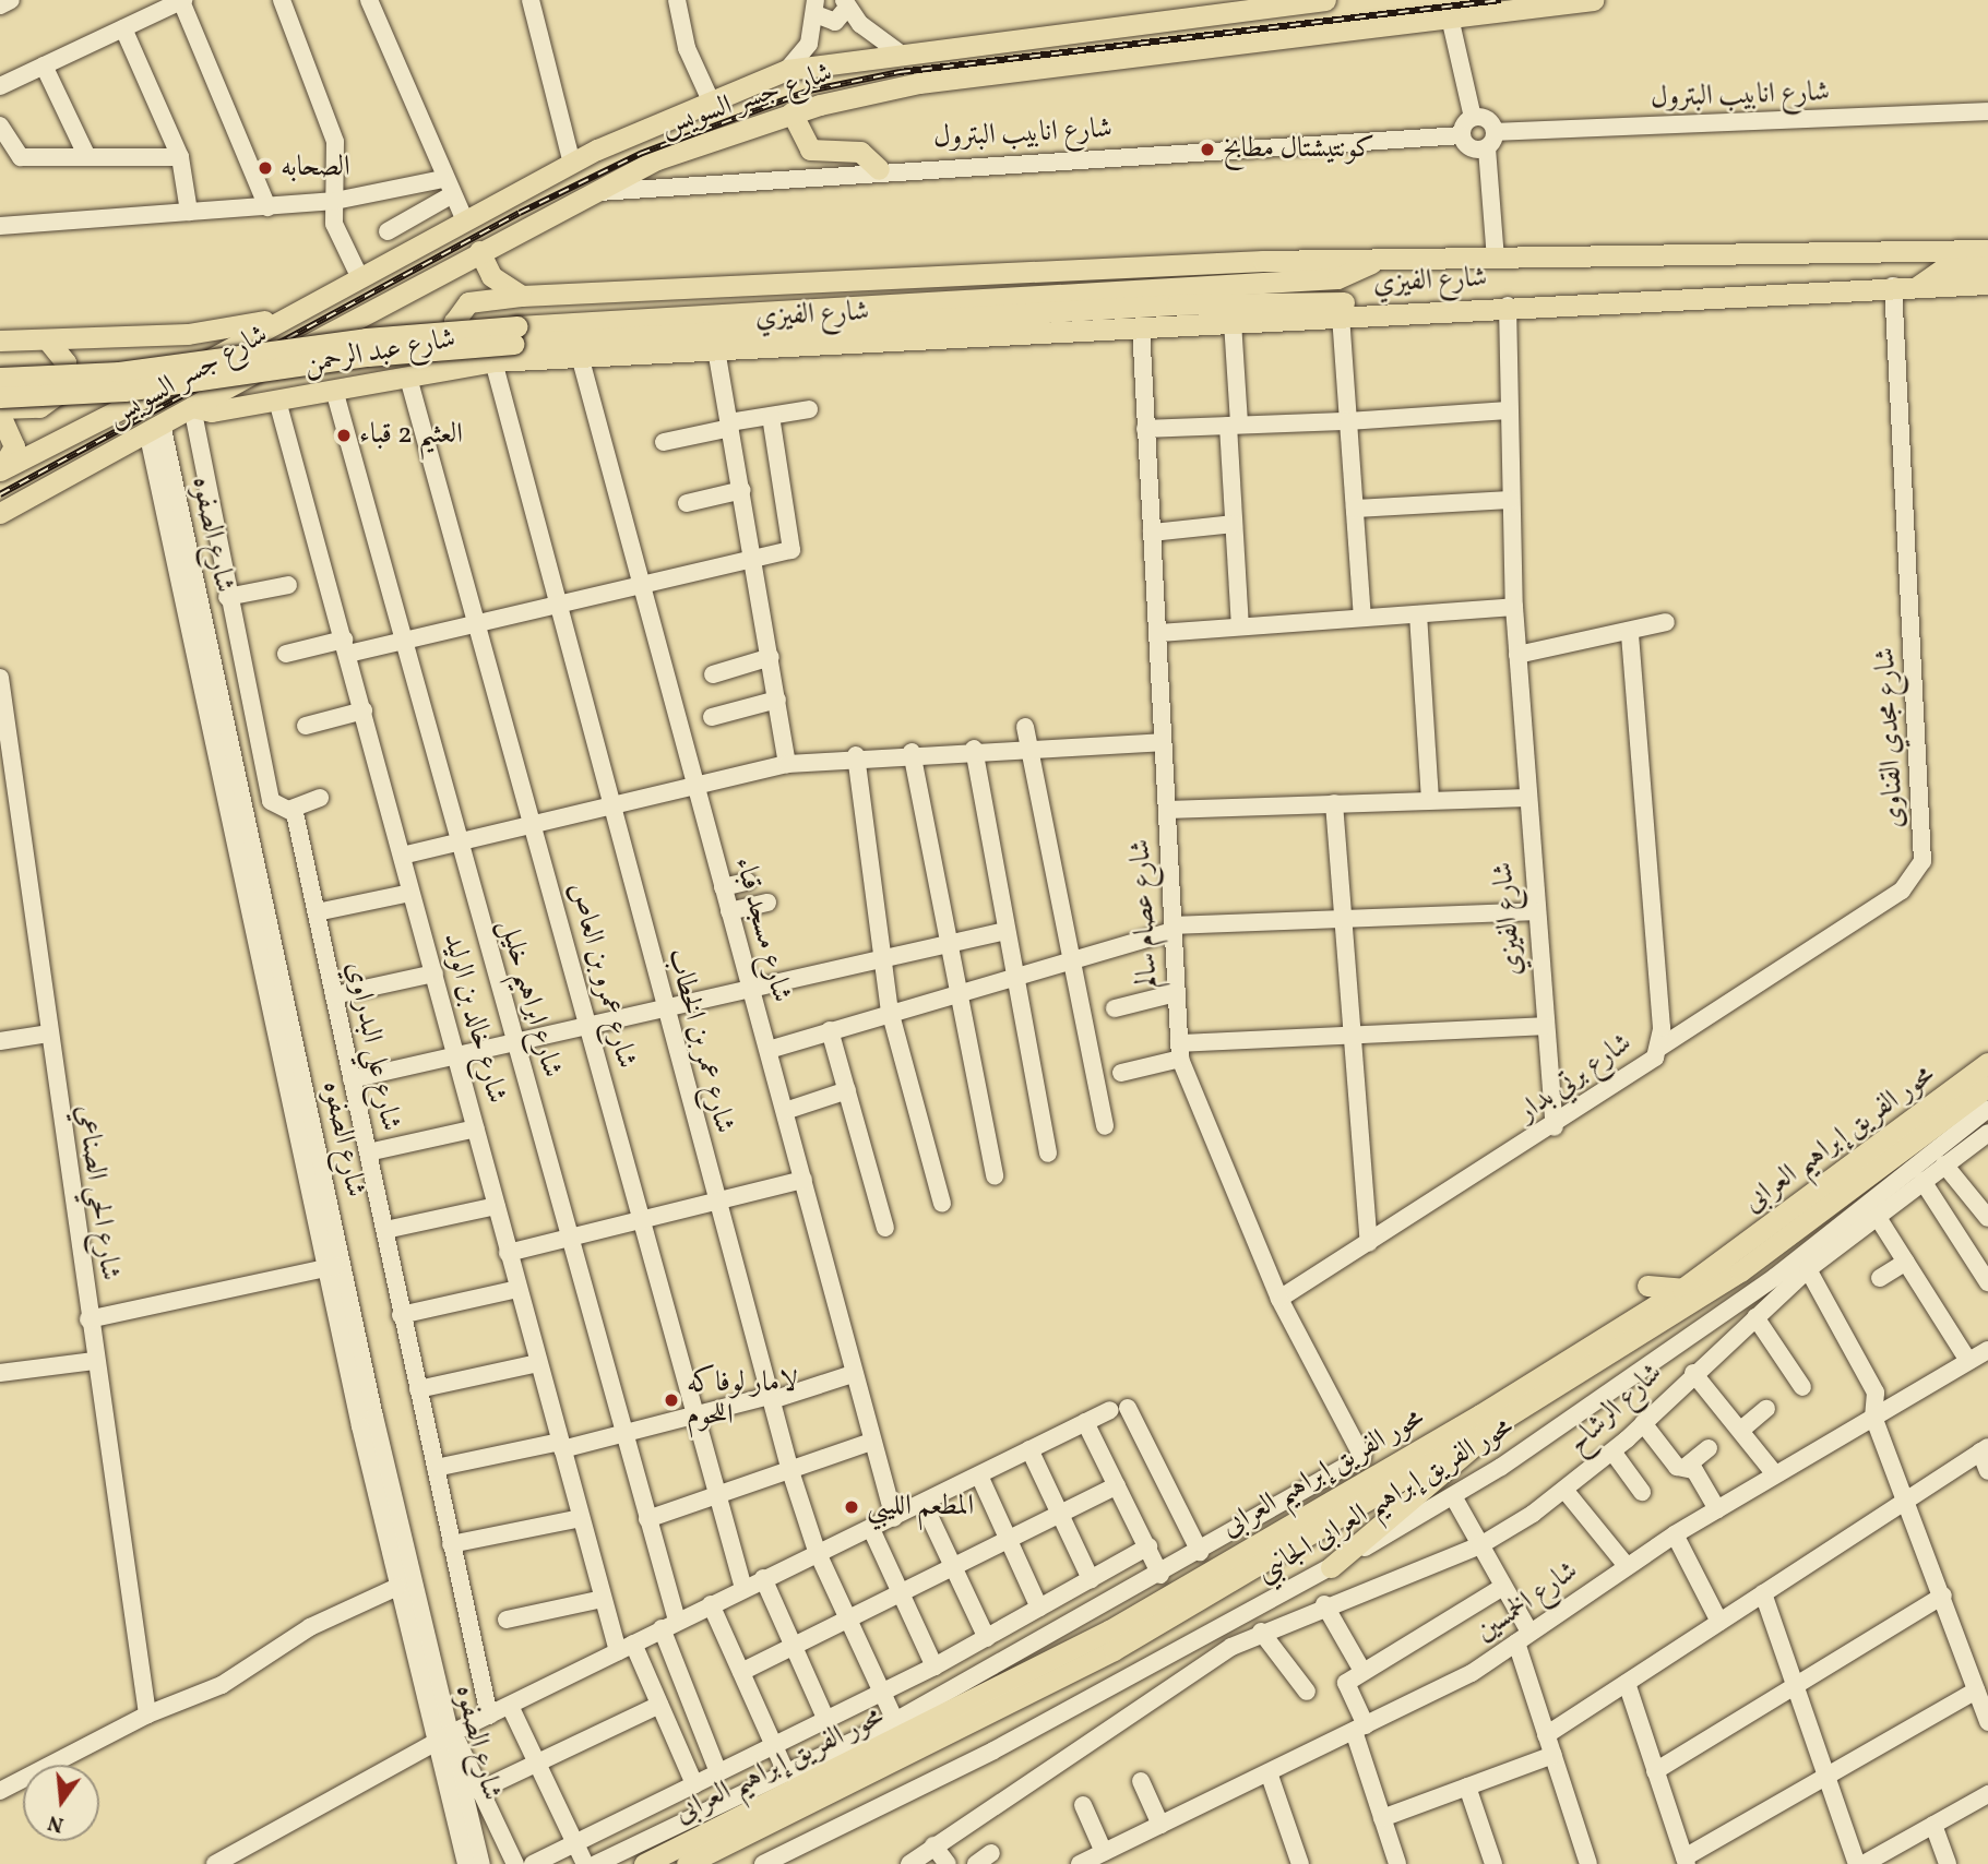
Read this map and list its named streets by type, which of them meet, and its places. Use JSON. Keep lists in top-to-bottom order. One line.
{"streets":{"main road":["شارع جسر السويس","شارع الفيزي","شارع عبد الرحمن","محور الفريق إبراهيم العرابى"],"street":["شارع انابيب البترول","شارع الصفوه","شارع مجدي القناوى","شارع عصام سالم","شارع مسجد قباء","شارع عمرو بن العاص","شارع ابراهيم خليل","شارع خالد بن الوليد","شارع عمر بن الخطاب","شارع علي البدراوي","شارع برتي بدار","شارع الحي الصناعي","شارع الرشاح","محور الفريق إبراهيم العرابى الجانبي","شارع الخمسين"]},"crossings":[["شارع انابيب البترول","شارع جسر السويس"],["شارع جسر السويس","شارع عبد الرحمن"],["شارع جسر السويس","شارع الصفوه"],["شارع الفيزي","شارع عبد الرحمن"],["شارع الفيزي","شارع عصام سالم"],["شارع الفيزي","شارع مسجد قباء"],["شارع الفيزي","شارع برتي بدار"],["شارع عبد الرحمن","شارع مسجد قباء"],["شارع عبد الرحمن","شارع عمرو بن العاص"],["شارع عبد الرحمن","شارع ابراهيم خليل"],["شارع عبد الرحمن","شارع خالد بن الوليد"],["شارع عبد الرحمن","شارع عمر بن الخطاب"],["شارع مجدي القناوى","شارع برتي بدار"],["شارع عصام سالم","شارع برتي بدار"],["شارع عصام سالم","محور الفريق إبراهيم العرابى الجانبي"],["شارع عمر بن الخطاب","محور الفريق إبراهيم العرابى"],["شارع عمر بن الخطاب","محور الفريق إبراهيم العرابى الجانبي"],["محور الفريق إبراهيم العرابى","محور الفريق إبراهيم العرابى الجانبي"]],"places":["كونتيشتال مطابخ","الصحابه","العثيم 2 قباء","لامار لوفاكه اللحوم","المطعم الليبي"],"north":"bottom"}
